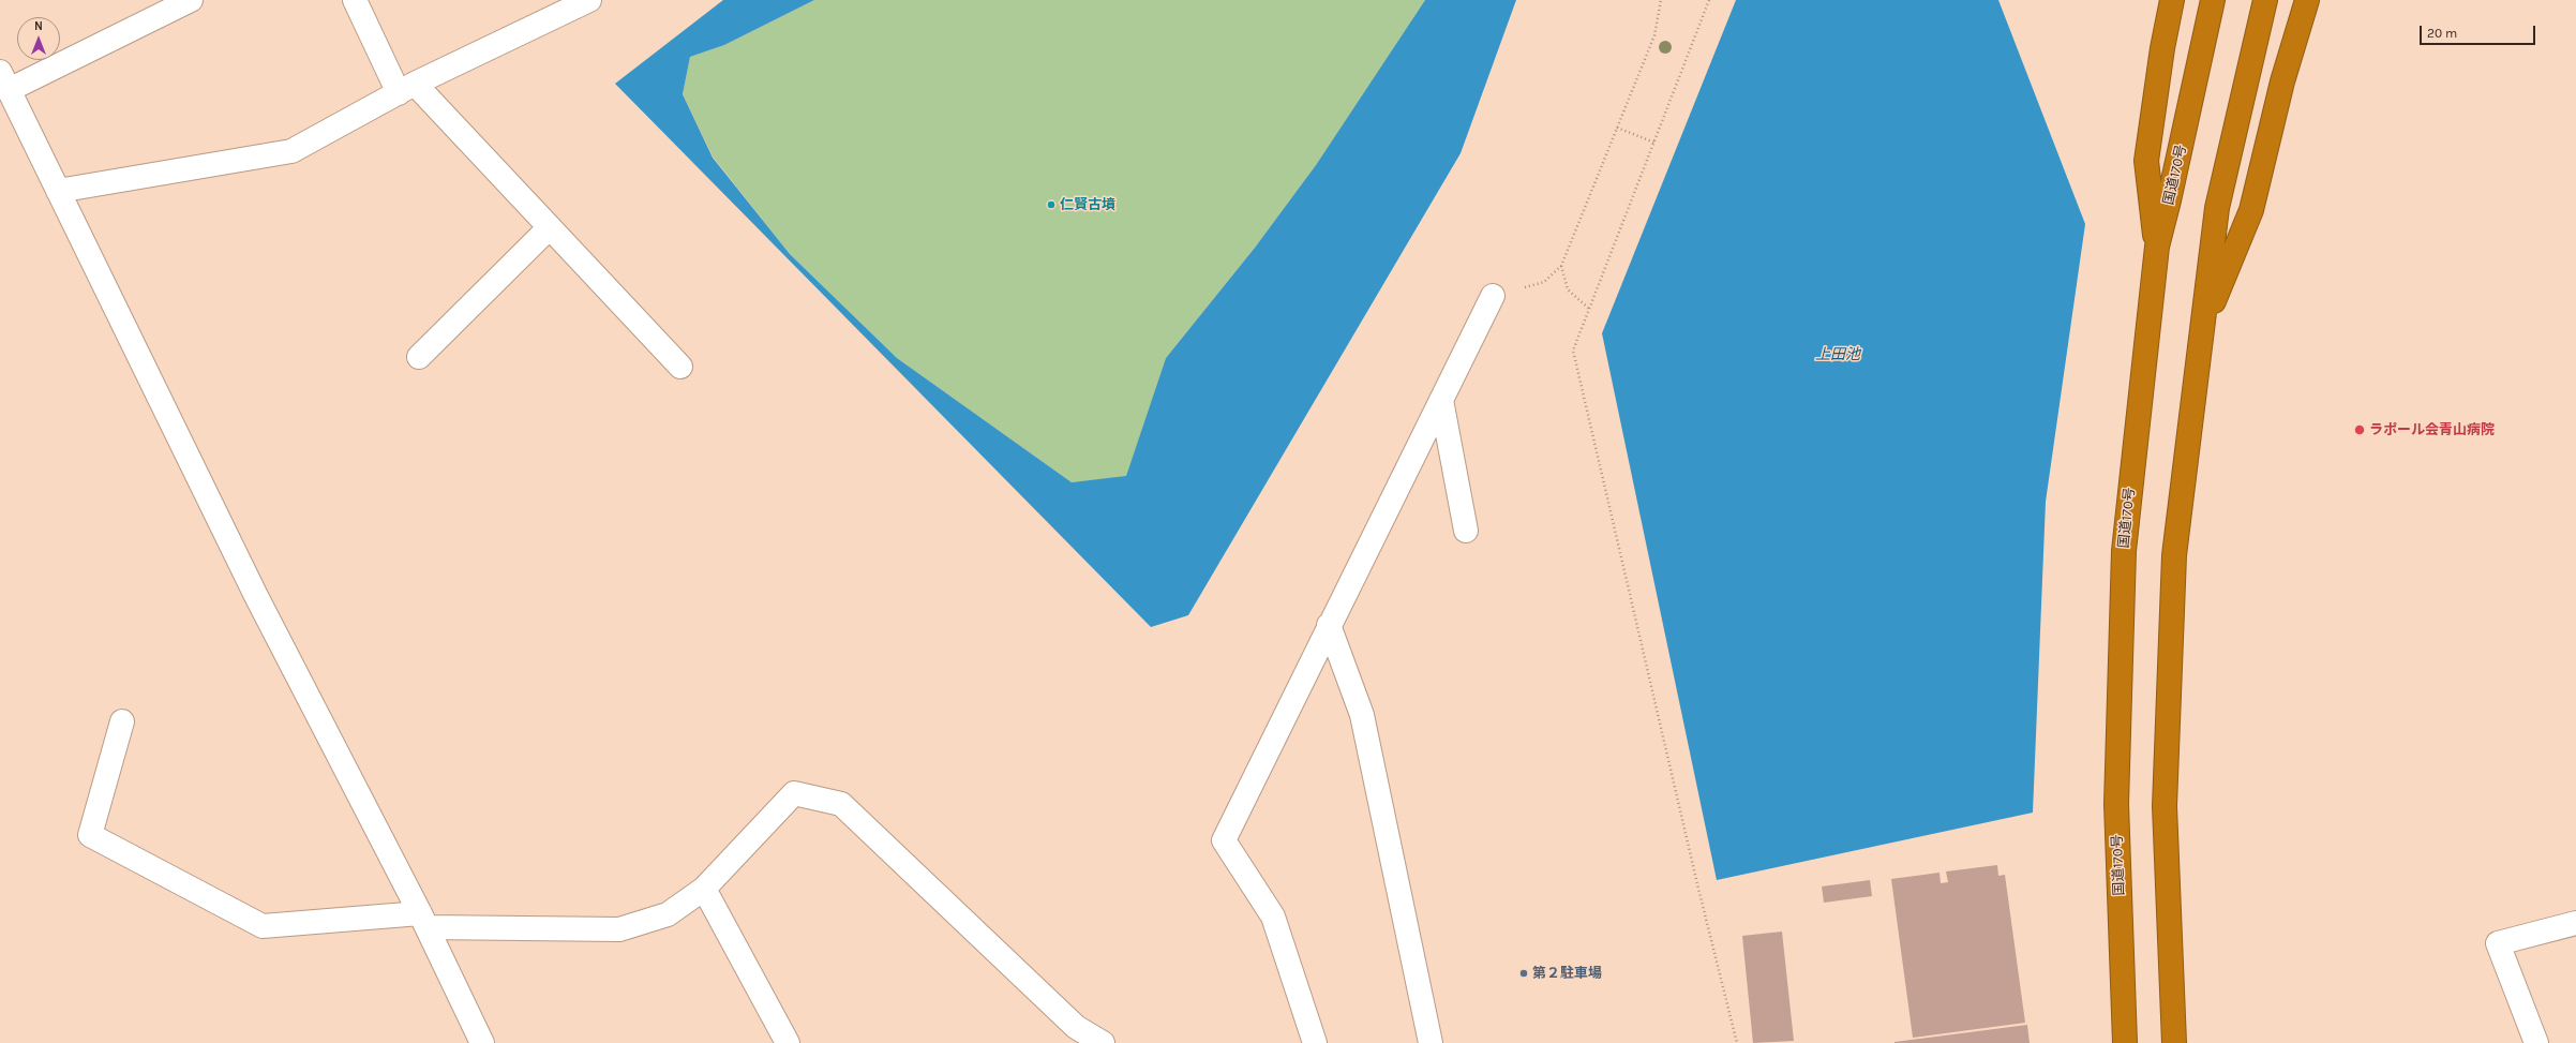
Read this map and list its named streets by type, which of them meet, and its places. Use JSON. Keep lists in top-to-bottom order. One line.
{"streets":{"highway":["国道170号"]},"water":["上田池"],"places":["仁賢古墳","ラポール会青山病院","第２駐車場"],"scale_bar":"20 m","north":"top"}
